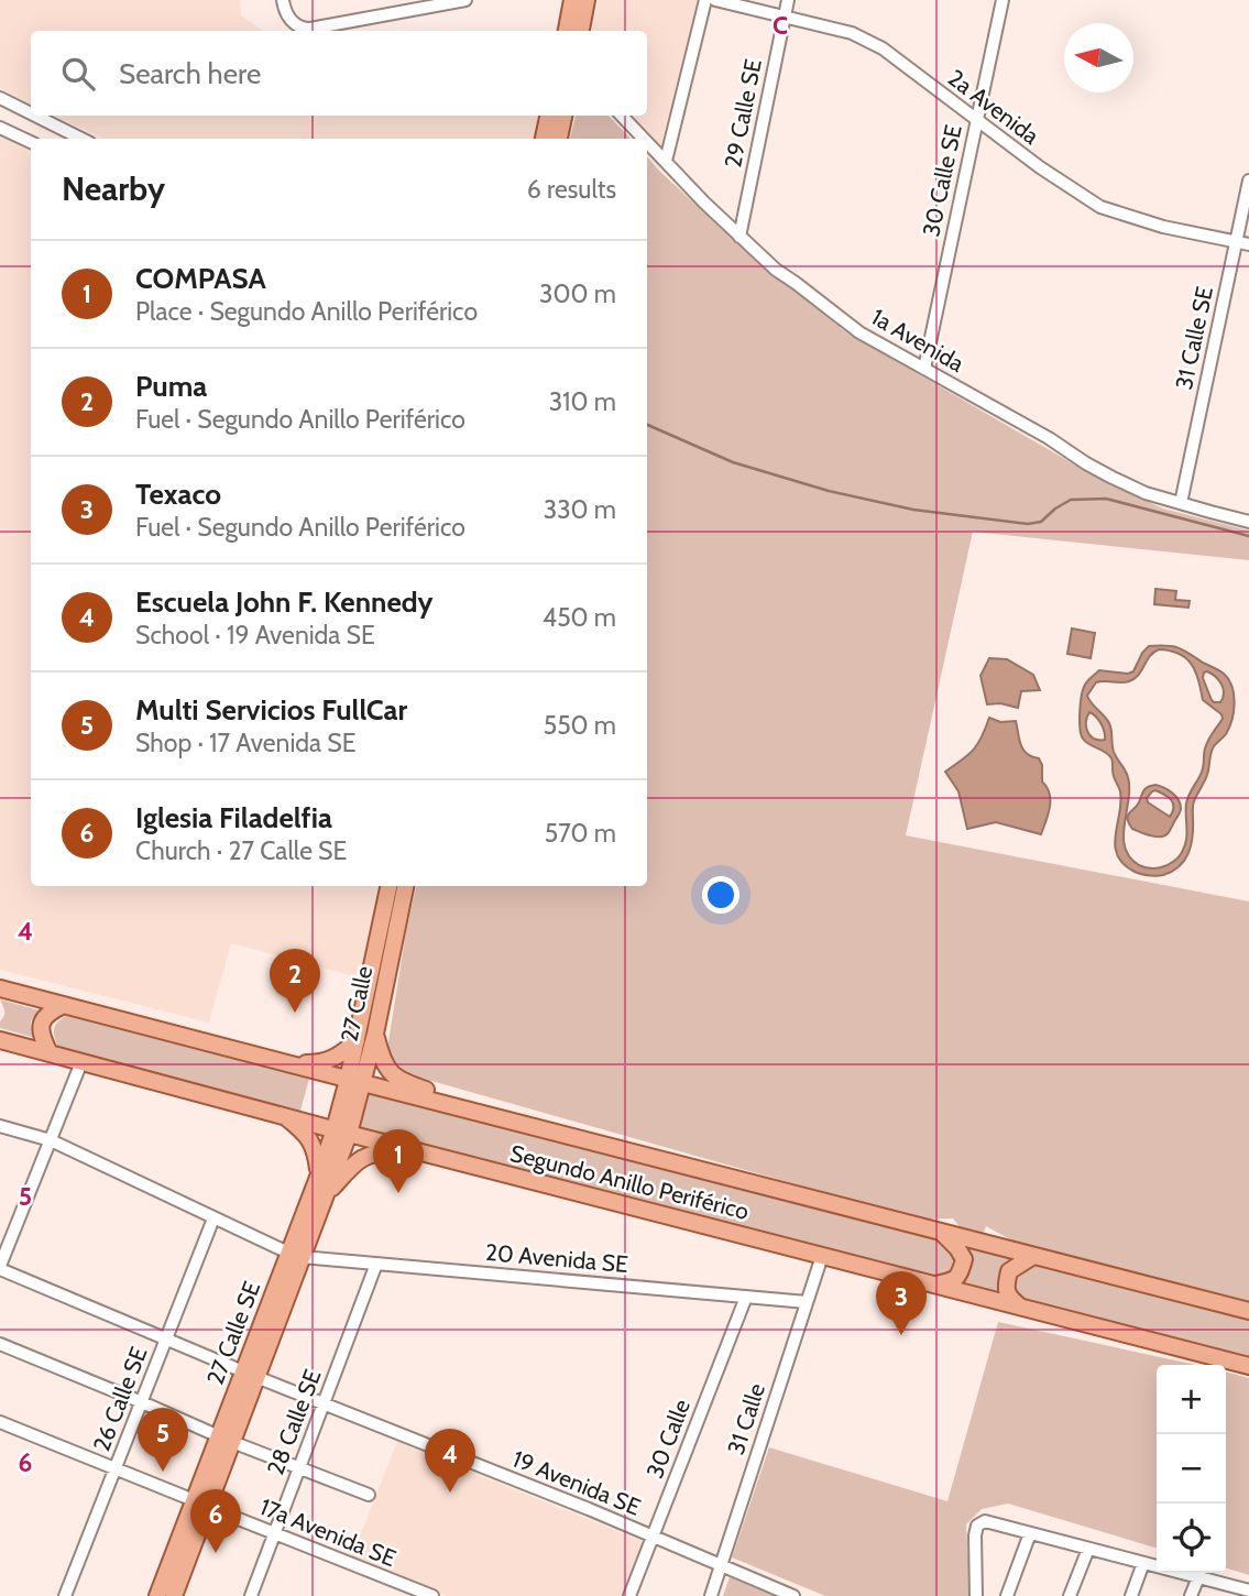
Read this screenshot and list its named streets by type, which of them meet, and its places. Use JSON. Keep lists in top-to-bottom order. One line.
{"streets":{"main road":["27 Calle","Segundo Anillo Periférico","27 Calle SE"],"street":["2a Avenida","29 Calle SE","30 Calle SE","31 Calle SE","1a Avenida","20 Avenida SE","26 Calle SE","31 Calle","28 Calle SE","30 Calle","19 Avenida SE","17a Avenida SE"]},"crossings":[["2a Avenida","29 Calle SE"],["2a Avenida","30 Calle SE"],["2a Avenida","31 Calle SE"],["29 Calle SE","1a Avenida"],["30 Calle SE","1a Avenida"],["31 Calle SE","1a Avenida"],["27 Calle","Segundo Anillo Periférico"],["27 Calle","27 Calle SE"],["Segundo Anillo Periférico","27 Calle SE"],["Segundo Anillo Periférico","31 Calle"],["20 Avenida SE","27 Calle SE"],["20 Avenida SE","26 Calle SE"],["20 Avenida SE","31 Calle"],["20 Avenida SE","28 Calle SE"],["20 Avenida SE","30 Calle"],["27 Calle SE","19 Avenida SE"],["27 Calle SE","17a Avenida SE"],["26 Calle SE","19 Avenida SE"],["26 Calle SE","17a Avenida SE"],["31 Calle","19 Avenida SE"],["28 Calle SE","19 Avenida SE"],["28 Calle SE","17a Avenida SE"],["30 Calle","19 Avenida SE"]],"north":"left","page":{"search":"Search here","heading":["Nearby","6 results"],"list":[{"mark":"1","name":"COMPASA","note":"Place · Segundo Anillo Periférico","value":"300 m"},{"mark":"2","name":"Puma","note":"Fuel · Segundo Anillo Periférico","value":"310 m"},{"mark":"3","name":"Texaco","note":"Fuel · Segundo Anillo Periférico","value":"330 m"},{"mark":"4","name":"Escuela John F. Kennedy","note":"School · 19 Avenida SE","value":"450 m"},{"mark":"5","name":"Multi Servicios FullCar","note":"Shop · 17 Avenida SE","value":"550 m"},{"mark":"6","name":"Iglesia Filadelfia","note":"Church · 27 Calle SE","value":"570 m"}],"pins":["2","1","3","5","4","6"],"map_buttons":["+","−"]},"grid":{"columns":["C"],"rows":["4","5","6"]}}
